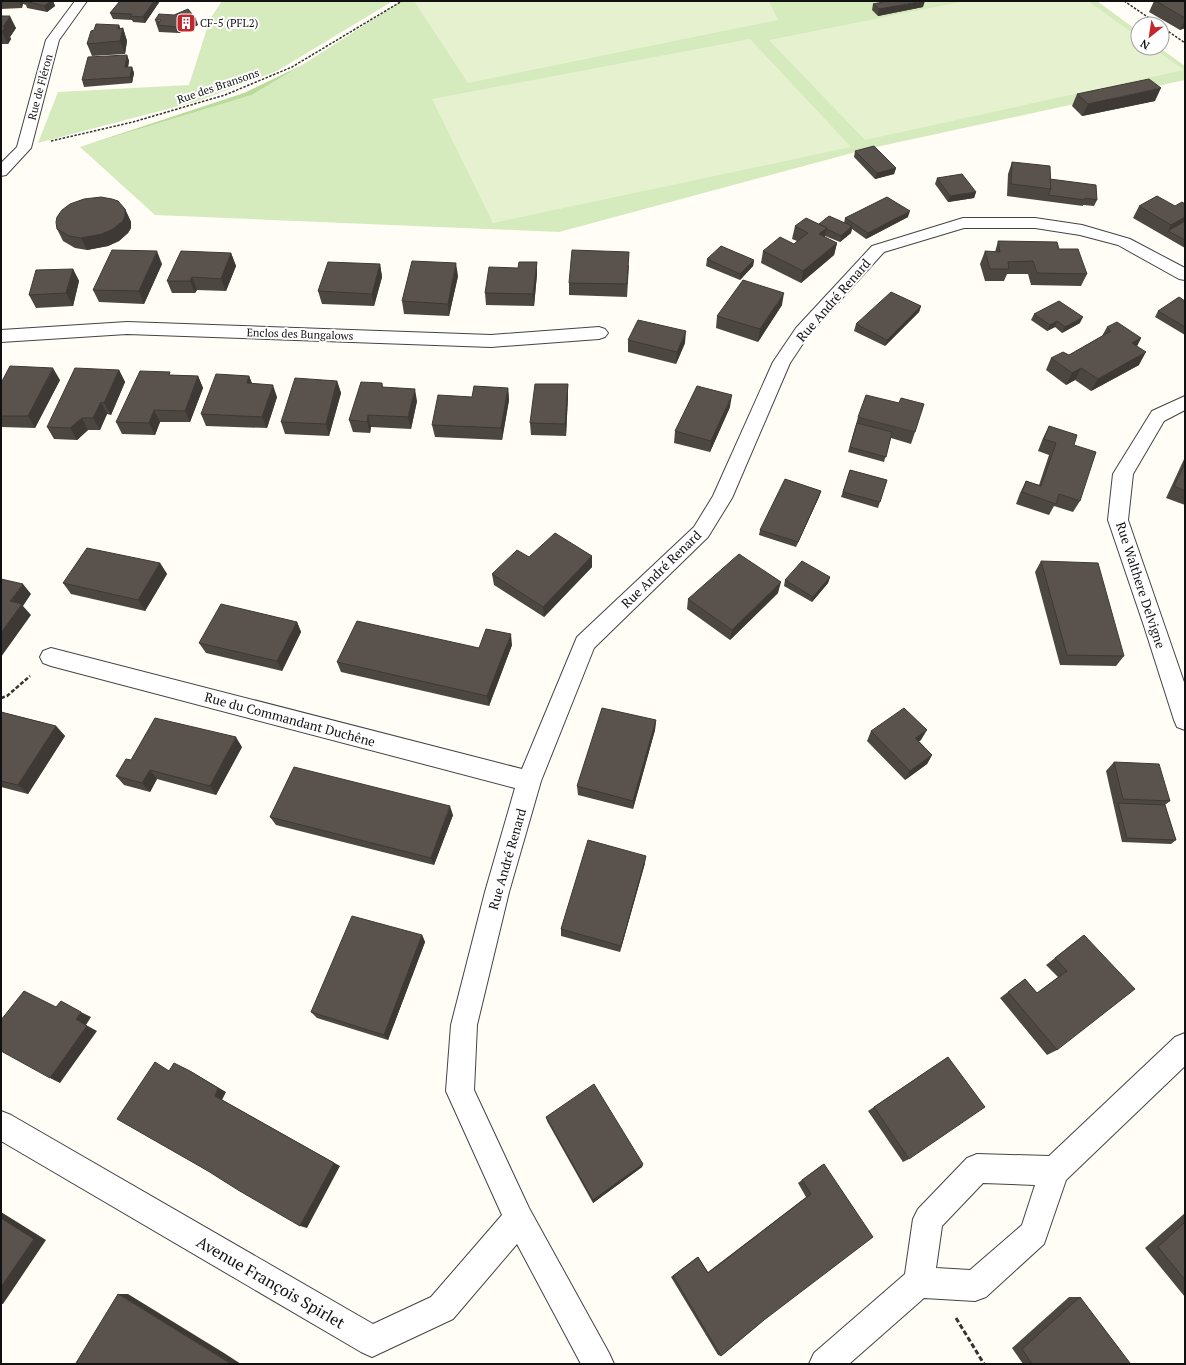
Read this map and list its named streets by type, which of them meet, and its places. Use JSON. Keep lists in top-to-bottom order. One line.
{"streets":{"street":["Rue de Fléron","Rue André Renard","Enclos des Bungalows","Rue Walthere Delvigne","Rue du Commandant Duchêne","Avenue François Spirlet"],"path":["Rue des Bransons"]},"crossings":[["Rue des Bransons","Rue de Fléron"],["Rue André Renard","Rue du Commandant Duchêne"],["Rue André Renard","Avenue François Spirlet"]],"places":{"building":["CF-5 (PFL2)"]},"north":"bottom left"}
